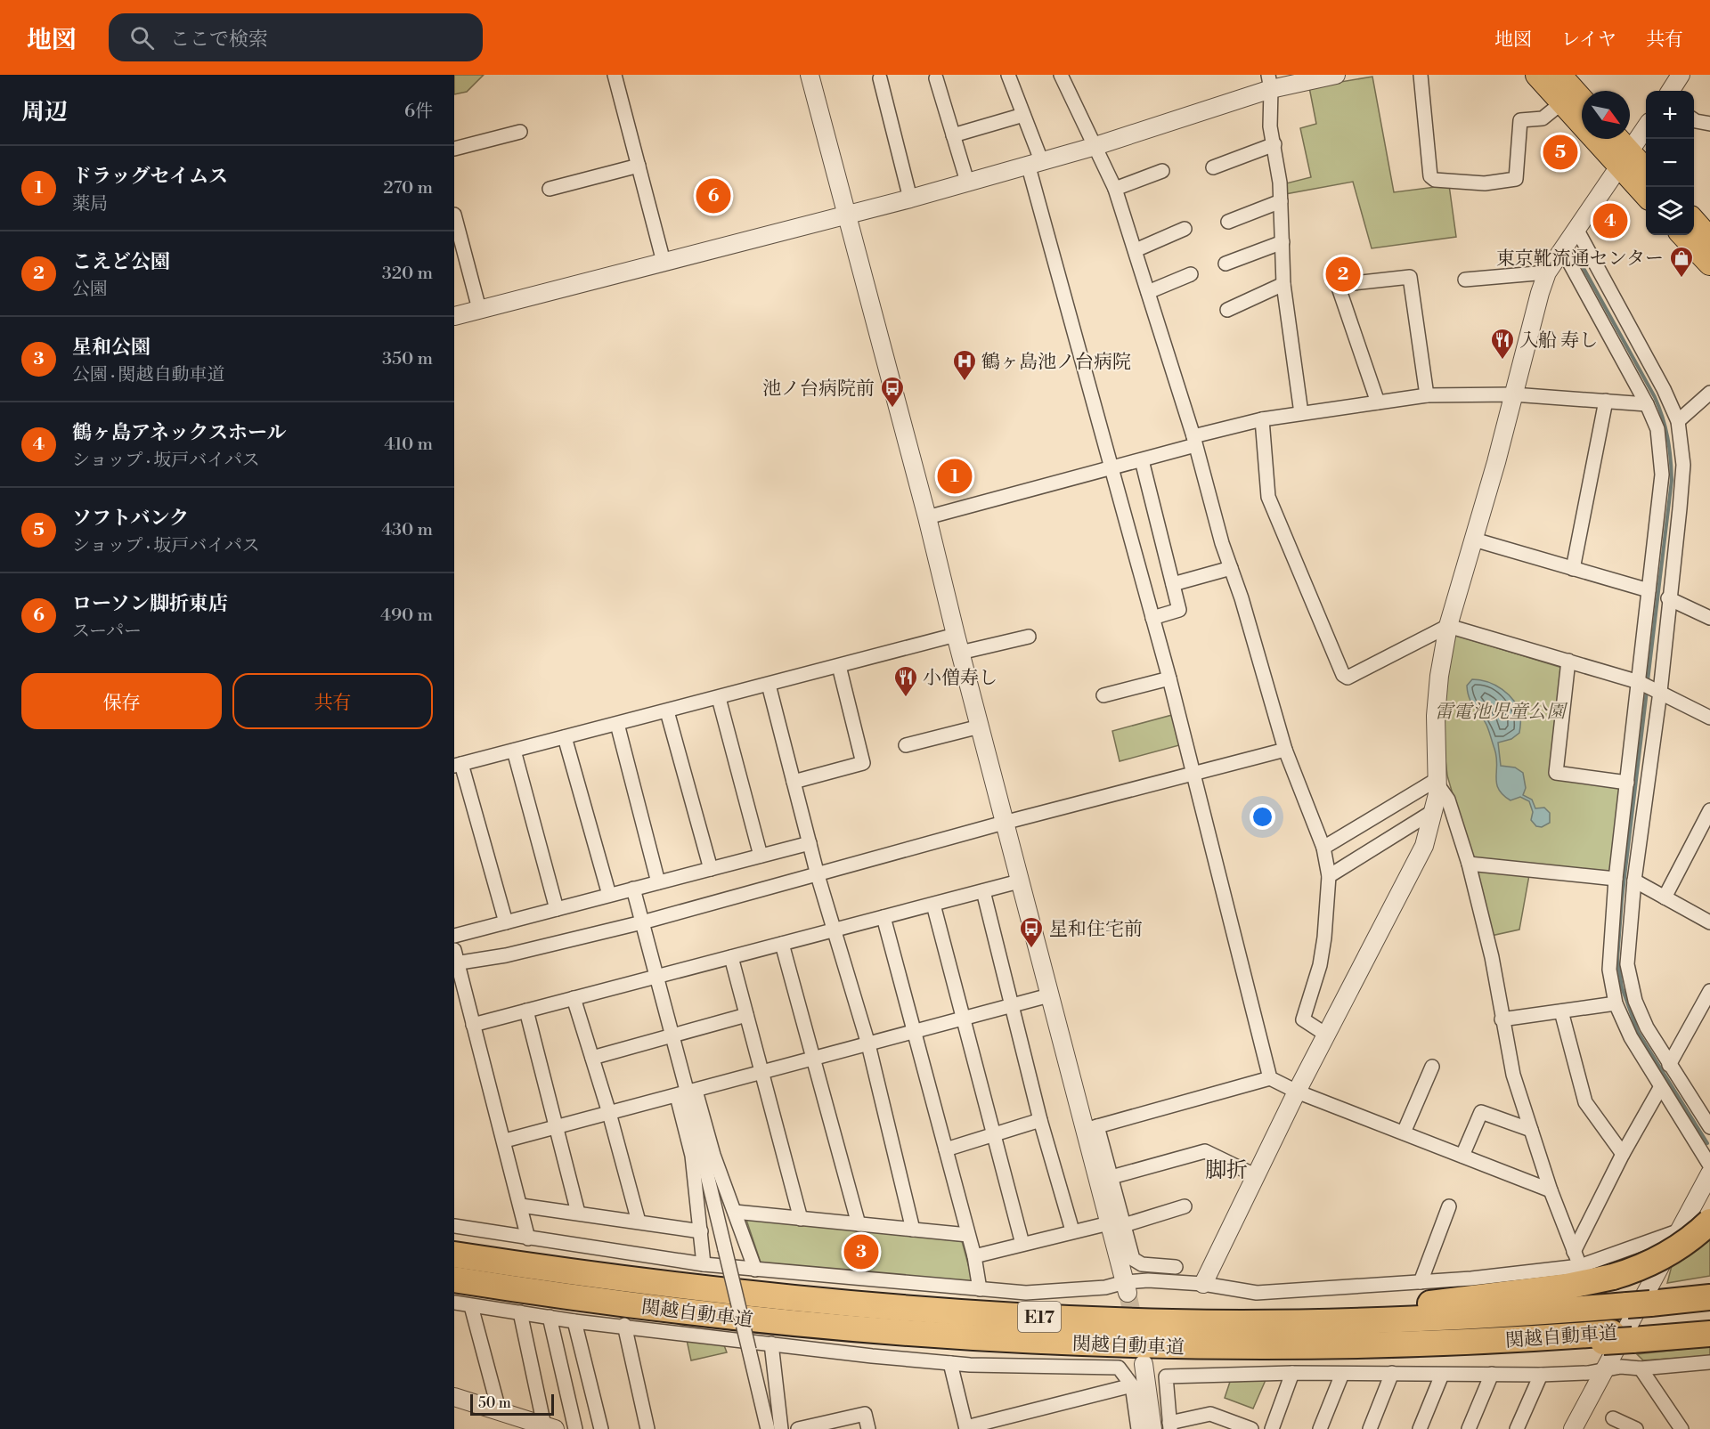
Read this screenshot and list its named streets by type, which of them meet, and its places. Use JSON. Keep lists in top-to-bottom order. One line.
{"streets":{"highway":["関越自動車道","E17"]},"districts":["脚折"],"parks":["雷電池児童公園"],"places":{"shop":["東京靴流通センター"],"restaurant":["入船 寿し","小僧寿し"],"hospital":["鶴ヶ島池ノ台病院"],"bus stop":["池ノ台病院前","星和住宅前"]},"scale_bar":"50 m","north":"bottom right","page":{"header":"地図","search":"ここで検索","nav":["地図","レイヤ","共有"],"heading":["周辺","6件"],"map_buttons":["+","−"],"pins":["5","6","4","2","1","3"],"list":[{"mark":"1","name":"ドラッグセイムス","note":"薬局","value":"270 m"},{"mark":"2","name":"こえど公園","note":"公園","value":"320 m"},{"mark":"3","name":"星和公園","note":"公園 · 関越自動車道","value":"350 m"},{"mark":"4","name":"鶴ヶ島アネックスホール","note":"ショップ · 坂戸バイパス","value":"410 m"},{"mark":"5","name":"ソフトバンク","note":"ショップ · 坂戸バイパス","value":"430 m"},{"mark":"6","name":"ローソン脚折東店","note":"スーパー","value":"490 m"}],"buttons":["保存","共有"],"scale":"50 m"}}
